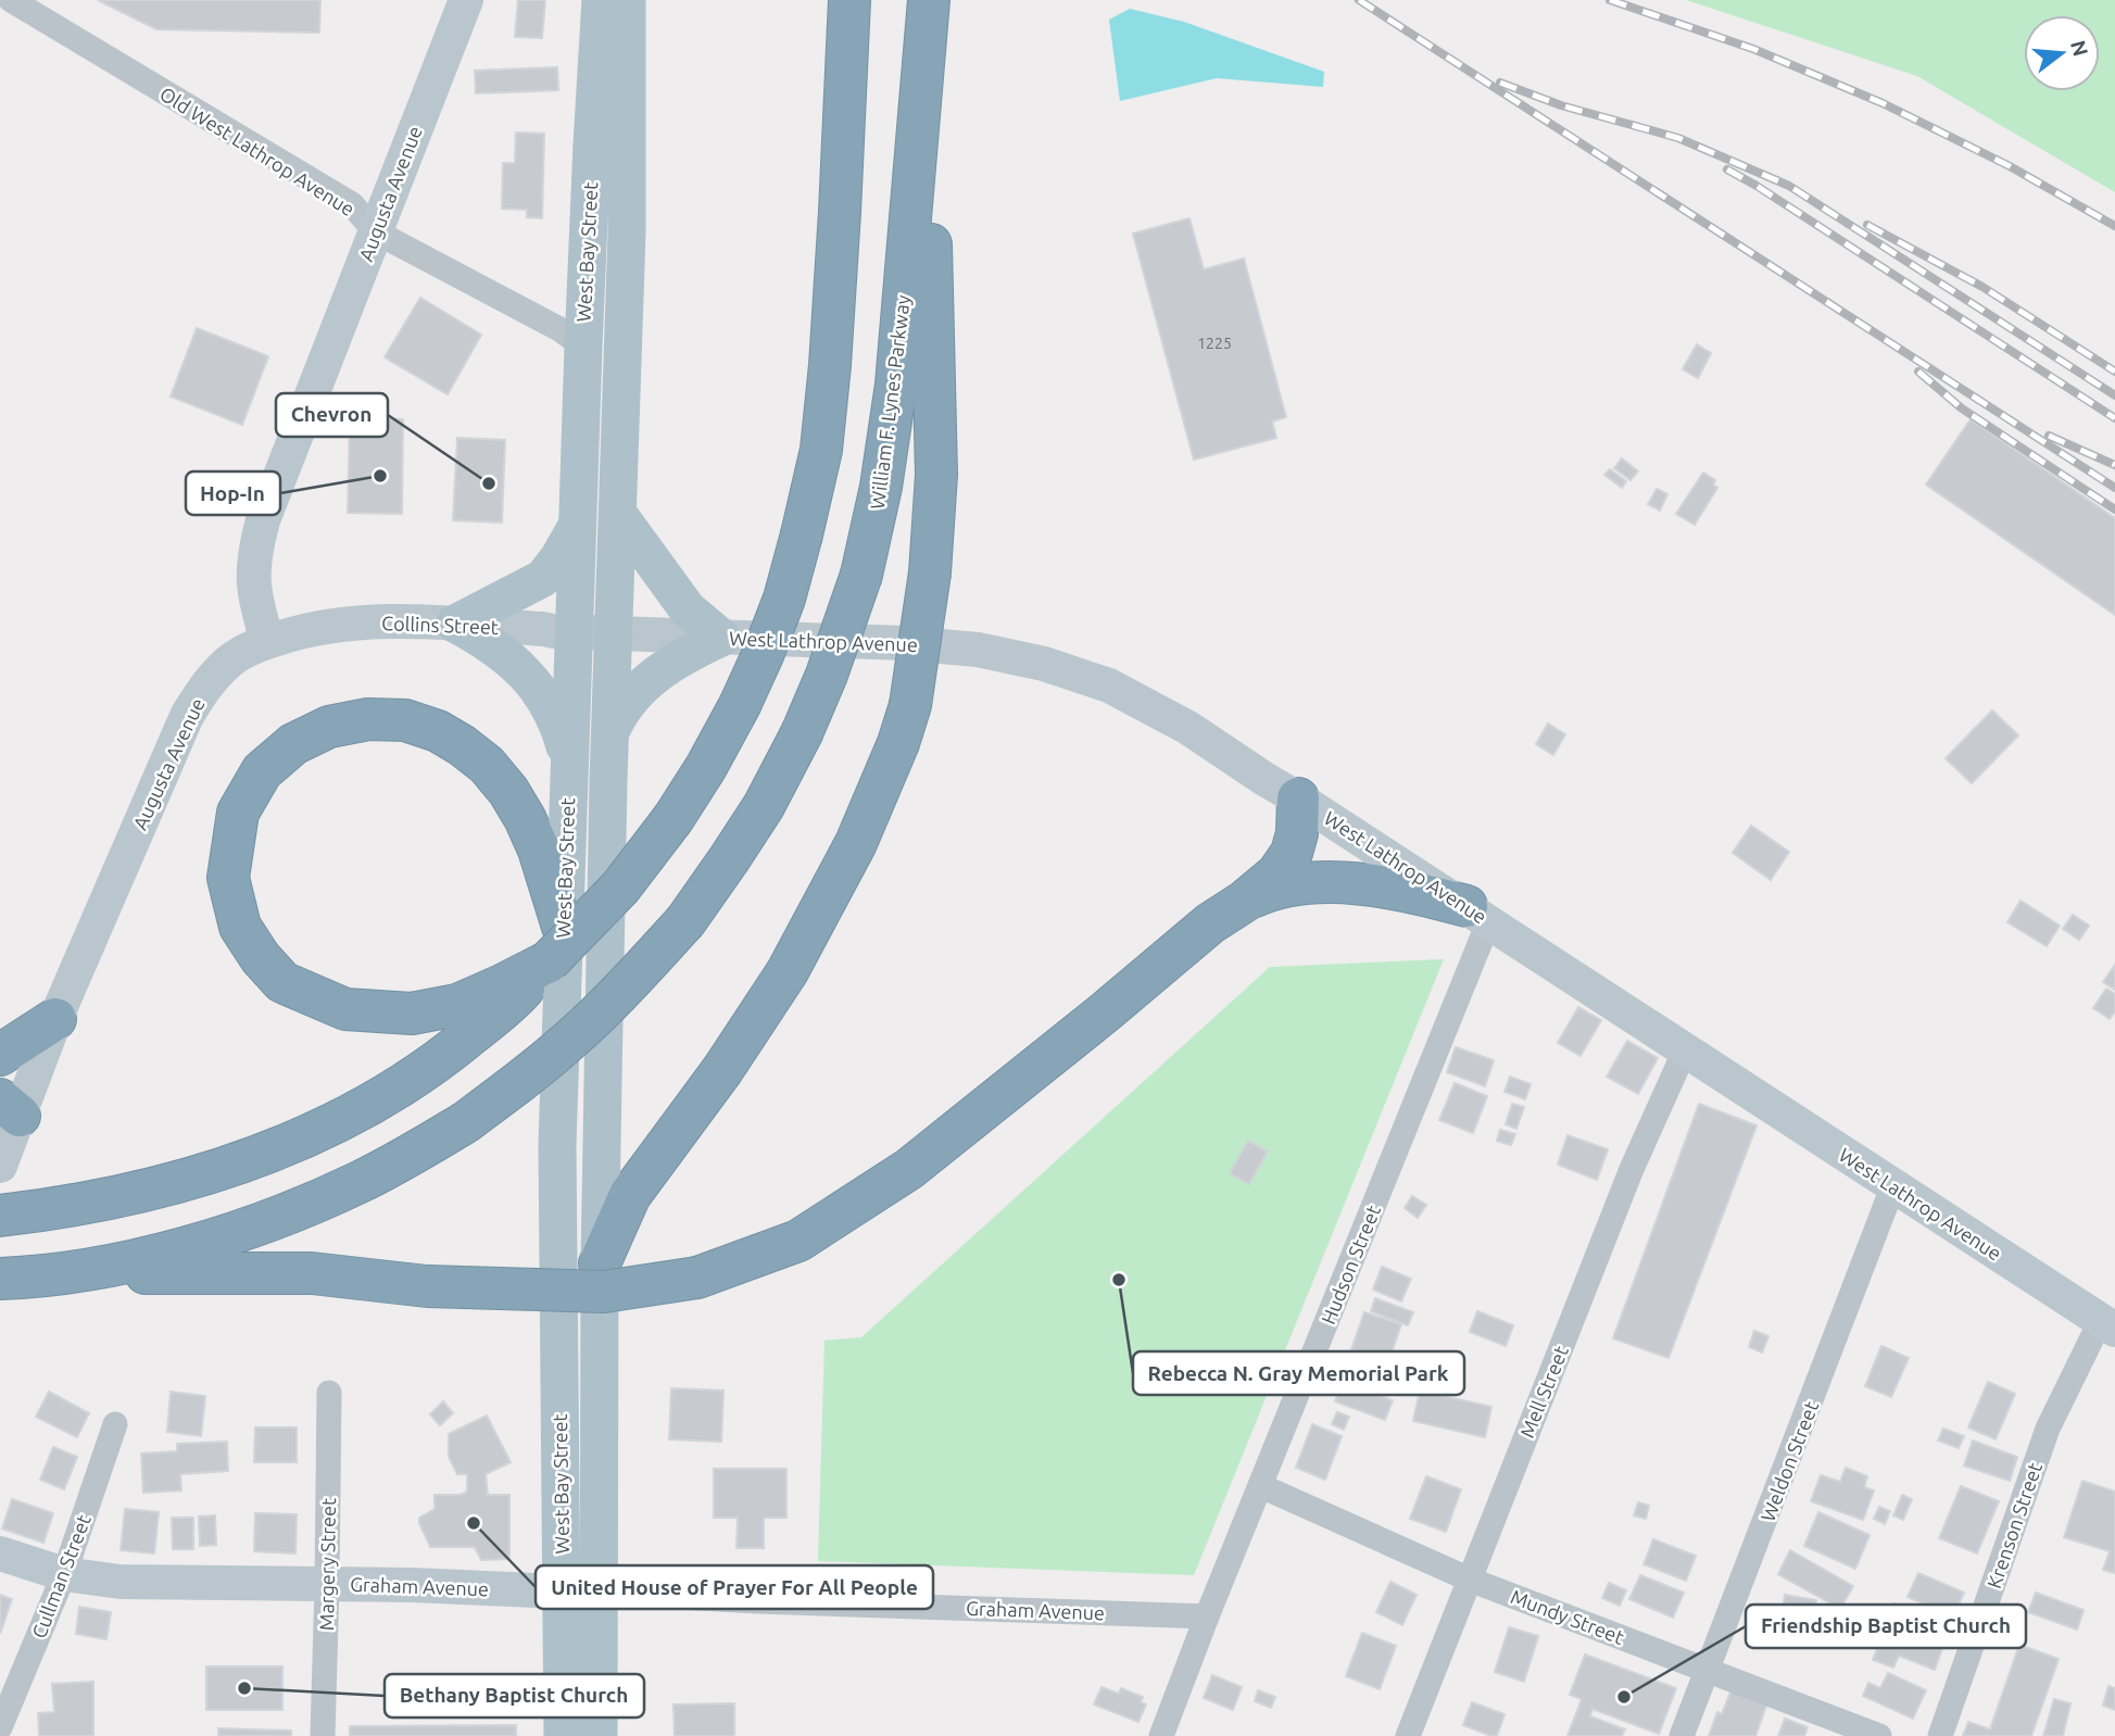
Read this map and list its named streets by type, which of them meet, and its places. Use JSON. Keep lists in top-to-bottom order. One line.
{"streets":{"highway":["William F. Lynes Parkway"],"main road":["West Bay Street"],"street":["Old West Lathrop Avenue","Augusta Avenue","Collins Street","West Lathrop Avenue","Hudson Street","Mell Street","Weldon Street","Krenson Street","Margery Street","Cullman Street","Graham Avenue","Mundy Street"]},"crossings":[["Old West Lathrop Avenue","Augusta Avenue"],["Old West Lathrop Avenue","West Bay Street"],["Augusta Avenue","Collins Street"],["West Bay Street","Collins Street"],["West Bay Street","West Lathrop Avenue"],["West Bay Street","Graham Avenue"],["Collins Street","West Lathrop Avenue"],["West Lathrop Avenue","Hudson Street"],["West Lathrop Avenue","Mell Street"],["West Lathrop Avenue","Weldon Street"],["West Lathrop Avenue","Krenson Street"],["Hudson Street","Graham Avenue"],["Hudson Street","Mundy Street"],["Mell Street","Mundy Street"],["Weldon Street","Mundy Street"],["Margery Street","Graham Avenue"],["Cullman Street","Graham Avenue"]],"places":["Hop-In","Chevron","Rebecca N. Gray Memorial Park","United House of Prayer For All People","Bethany Baptist Church","Friendship Baptist Church"],"house_numbers":["1225"],"north":"right"}
